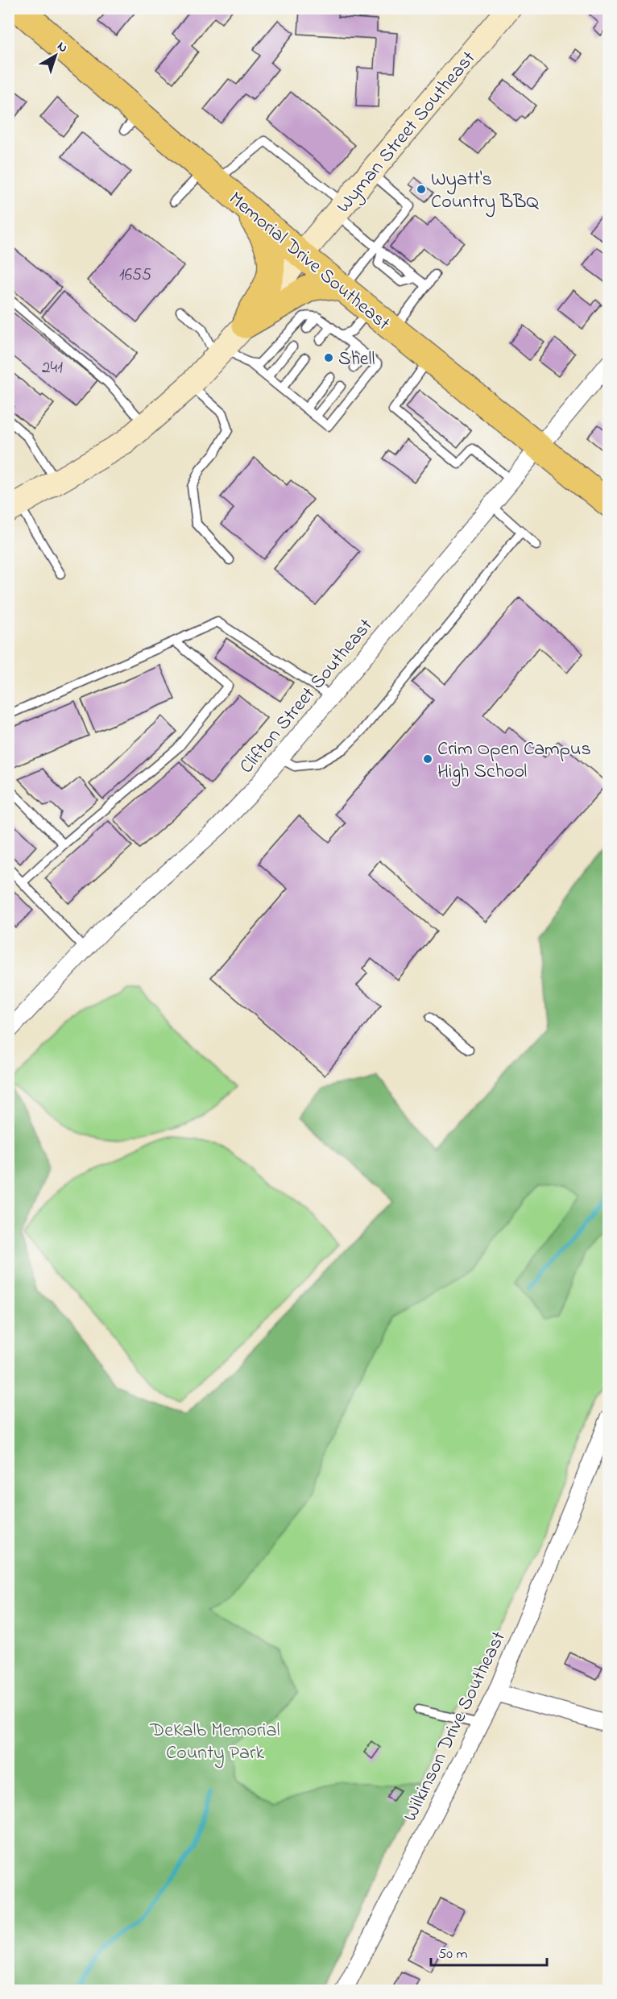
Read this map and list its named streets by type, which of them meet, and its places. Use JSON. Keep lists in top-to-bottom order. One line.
{"streets":{"main road":["Memorial Drive Southeast"],"street":["Wyman Street Southeast","Clifton Street Southeast","Wilkinson Drive Southeast"]},"crossings":[["Wyman Street Southeast","Memorial Drive Southeast"],["Memorial Drive Southeast","Clifton Street Southeast"]],"parks":["DeKalb Memorial County Park"],"places":["Wyatt's Country BBQ","Shell","Crim Open Campus High School"],"house_numbers":["1655","241"],"scale_bar":"50 m","north":"top right"}
